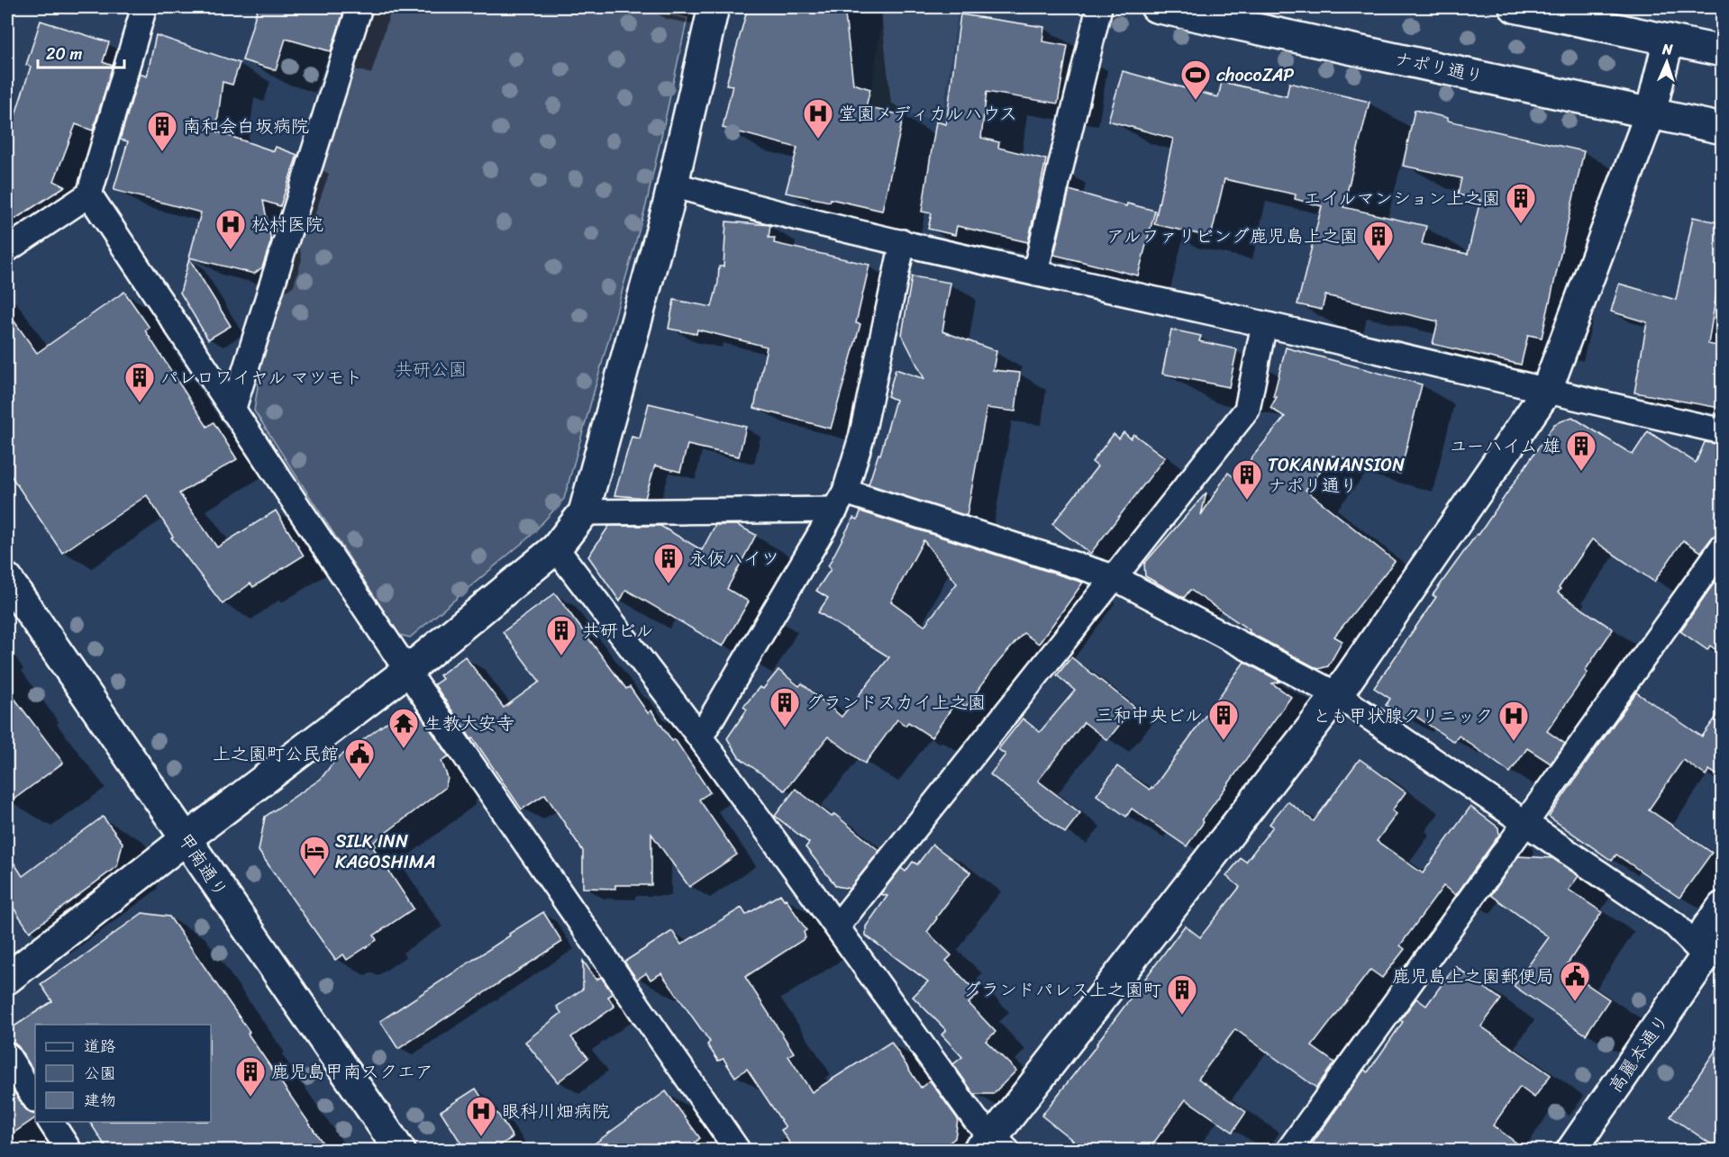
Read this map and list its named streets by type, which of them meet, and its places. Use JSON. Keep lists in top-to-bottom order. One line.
{"streets":{"street":["ナポリ通り","甲南通り","高麗本通り"]},"parks":["共研公園"],"places":{"sports":["chocoZAP"],"hospital":["堂園メディカルハウス","松村医院","とも甲状腺クリニック","眼科川畑病院"],"building":["南和会白坂病院","エイルマンション上之園","アルファリビング鹿児島上之園","パレロワイヤル マツモト","ユーハイム 雄","TOKANMANSION ナポリ通り","永仮ハイツ","共研ビル","グランドスカイ上之園","三和中央ビル","グランドパレス上之園町","鹿児島甲南スクエア"],"temple":["生教大安寺"],"public building":["上之園町公民館","鹿児島上之園郵便局"],"hotel":["SILK INN KAGOSHIMA"]},"legend":["道路","公園","建物"],"scale_bar":"20 m","north":"top"}
